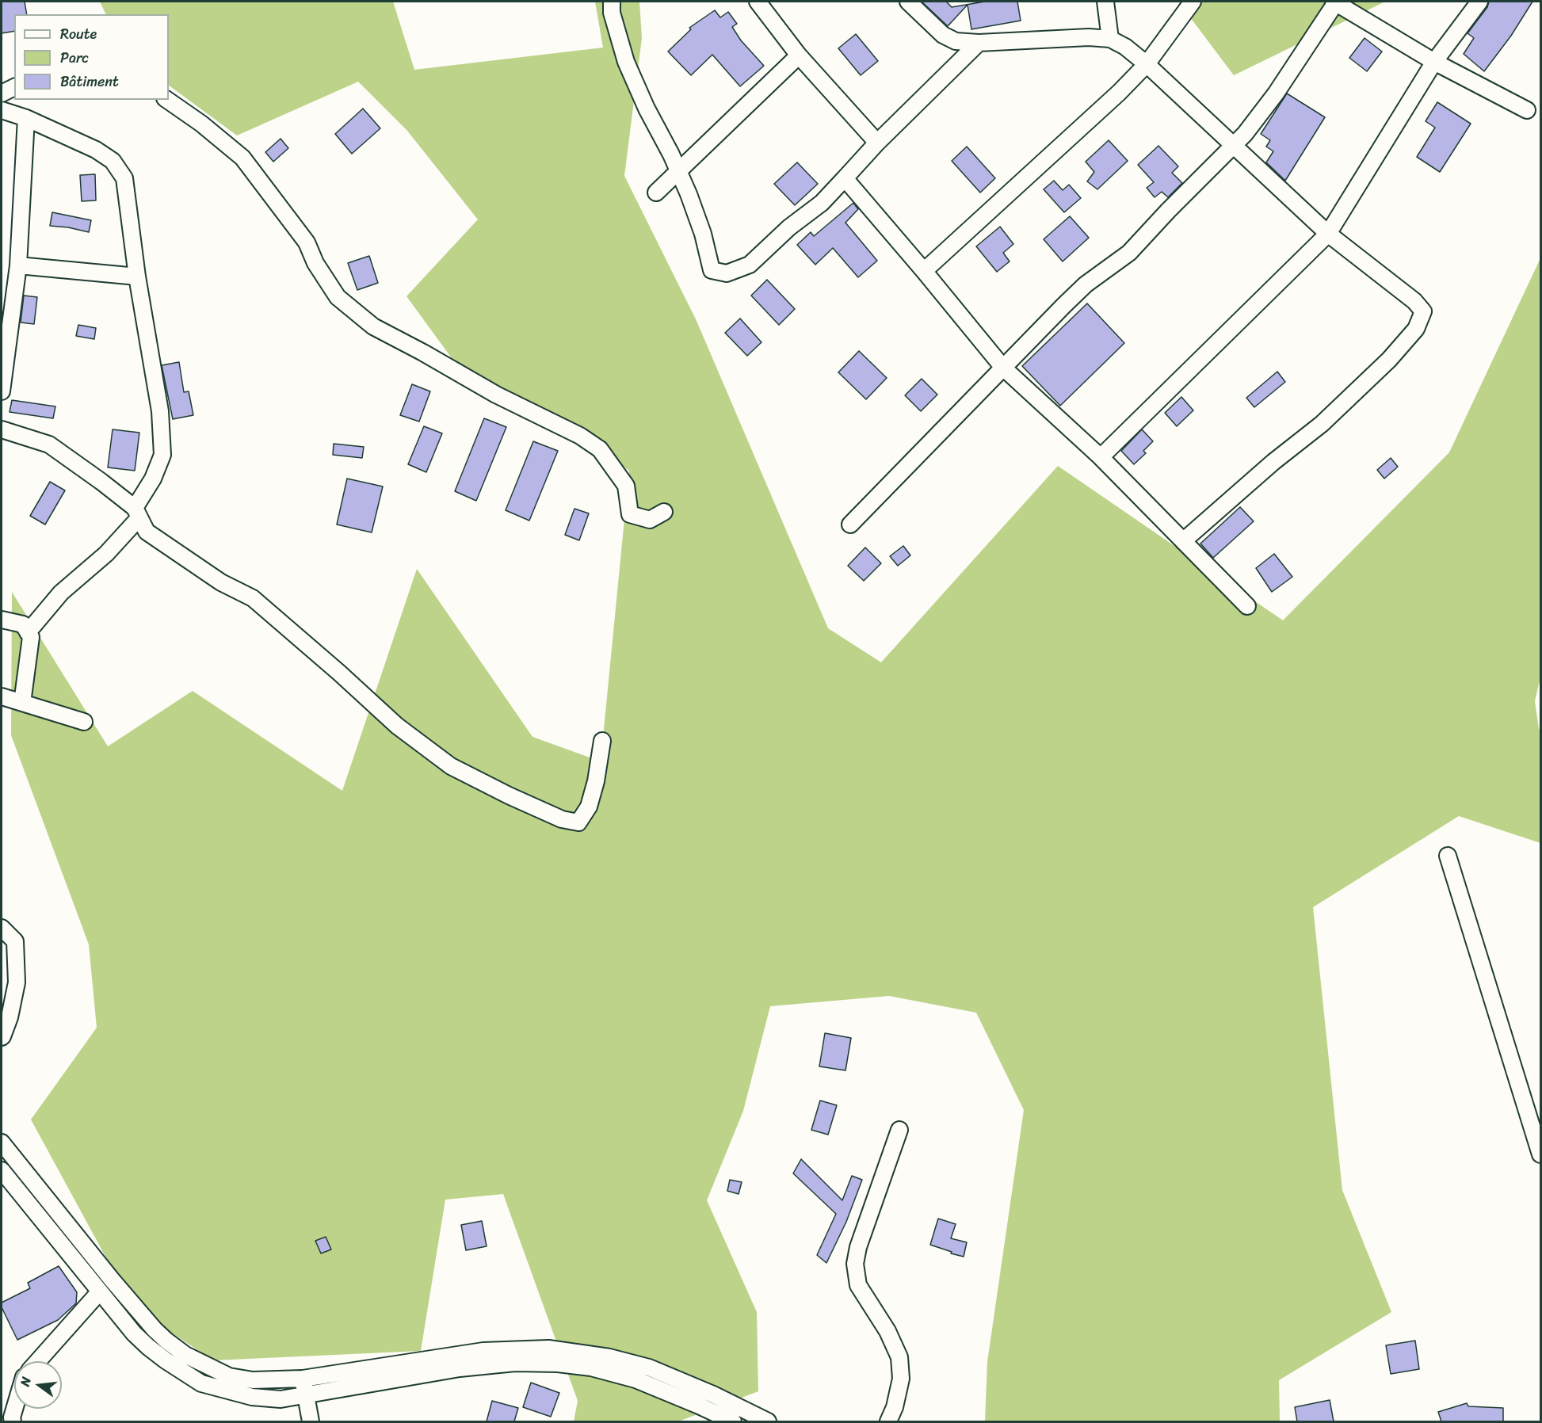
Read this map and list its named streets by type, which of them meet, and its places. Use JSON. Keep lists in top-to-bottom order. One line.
{"legend":["Route","Parc","Bâtiment"],"north":"left"}
